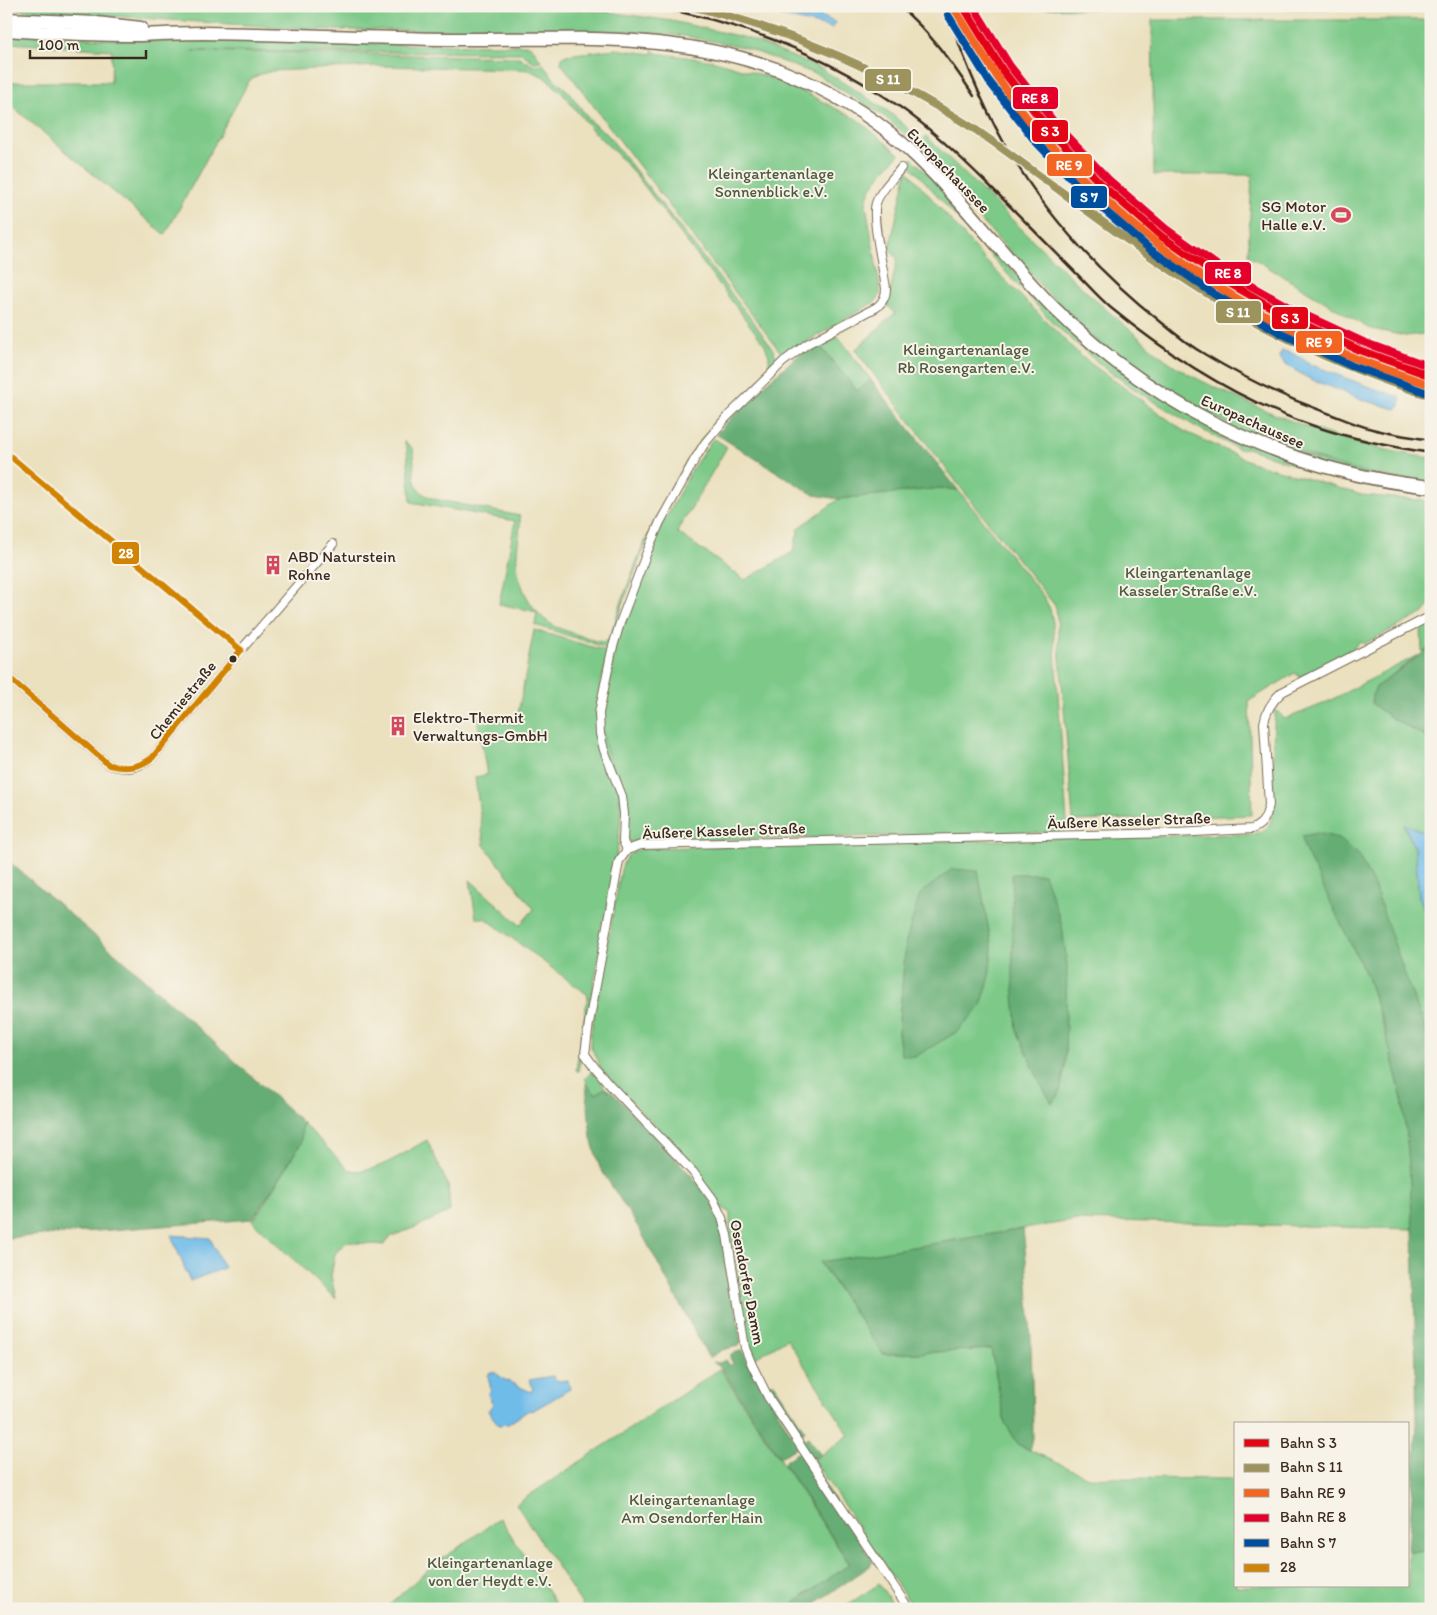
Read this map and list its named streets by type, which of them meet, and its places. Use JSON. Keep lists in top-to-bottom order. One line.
{"streets":{"main road":["Europachaussee"],"street":["Chemiestraße","Äußere Kasseler Straße","Osendorfer Damm"]},"crossings":[["Äußere Kasseler Straße","Osendorfer Damm"]],"parks":["Kleingartenanlage Sonnenblick e.V.","Kleingartenanlage Rb Rosengarten e.V.","Kleingartenanlage Kasseler Straße e.V.","Kleingartenanlage Am Osendorfer Hain","Kleingartenanlage von der Heydt e.V."],"places":{"sports":["SG Motor Halle e.V."],"building":["ABD Naturstein Rohne","Elektro-Thermit Verwaltungs-GmbH"]},"lines":["transit line 28"],"legend":["Bahn S 3","Bahn S 11","Bahn RE 9","Bahn RE 8","Bahn S 7","28"],"scale_bar":"100 m"}
